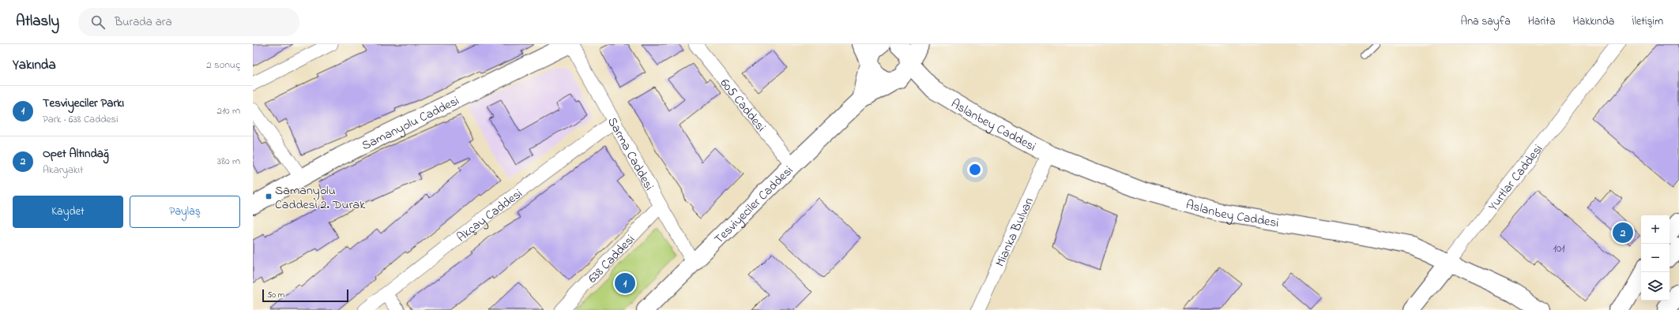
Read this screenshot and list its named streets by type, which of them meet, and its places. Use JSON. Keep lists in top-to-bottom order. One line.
{"streets":{"street":["605 Caddesi","Samanyolu Caddesi","Aslanbey Caddesi","Sarma Caddesi","Yurtlar Caddesi","Tesviyeciler Caddesi","Akçay Caddesi","Mianka Bulvarı","638 Caddesi"]},"crossings":[["605 Caddesi","Tesviyeciler Caddesi"],["Samanyolu Caddesi","Sarma Caddesi"],["Aslanbey Caddesi","Yurtlar Caddesi"],["Aslanbey Caddesi","Mianka Bulvarı"],["Sarma Caddesi","Tesviyeciler Caddesi"],["Sarma Caddesi","Akçay Caddesi"],["Sarma Caddesi","638 Caddesi"]],"places":{"transit":["Samanyolu Caddesi 2. Durak"]},"house_numbers":["101"],"scale_bar":"50 m","page":{"header":"Atlasly","search":"Burada ara","nav":["Ana sayfa","Harita","Hakkında","İletişim"],"heading":["Yakında","2 sonuç"],"list":[{"mark":"1","name":"Tesviyeciler Parkı","note":"Park · 638 Caddesi","value":"210 m"},{"mark":"2","name":"Opet Altındağ","note":"Akaryakıt","value":"380 m"}],"buttons":["Kaydet","Paylaş"],"map_buttons":["+","−"],"pins":["2","1"],"scale":"50 m"}}
